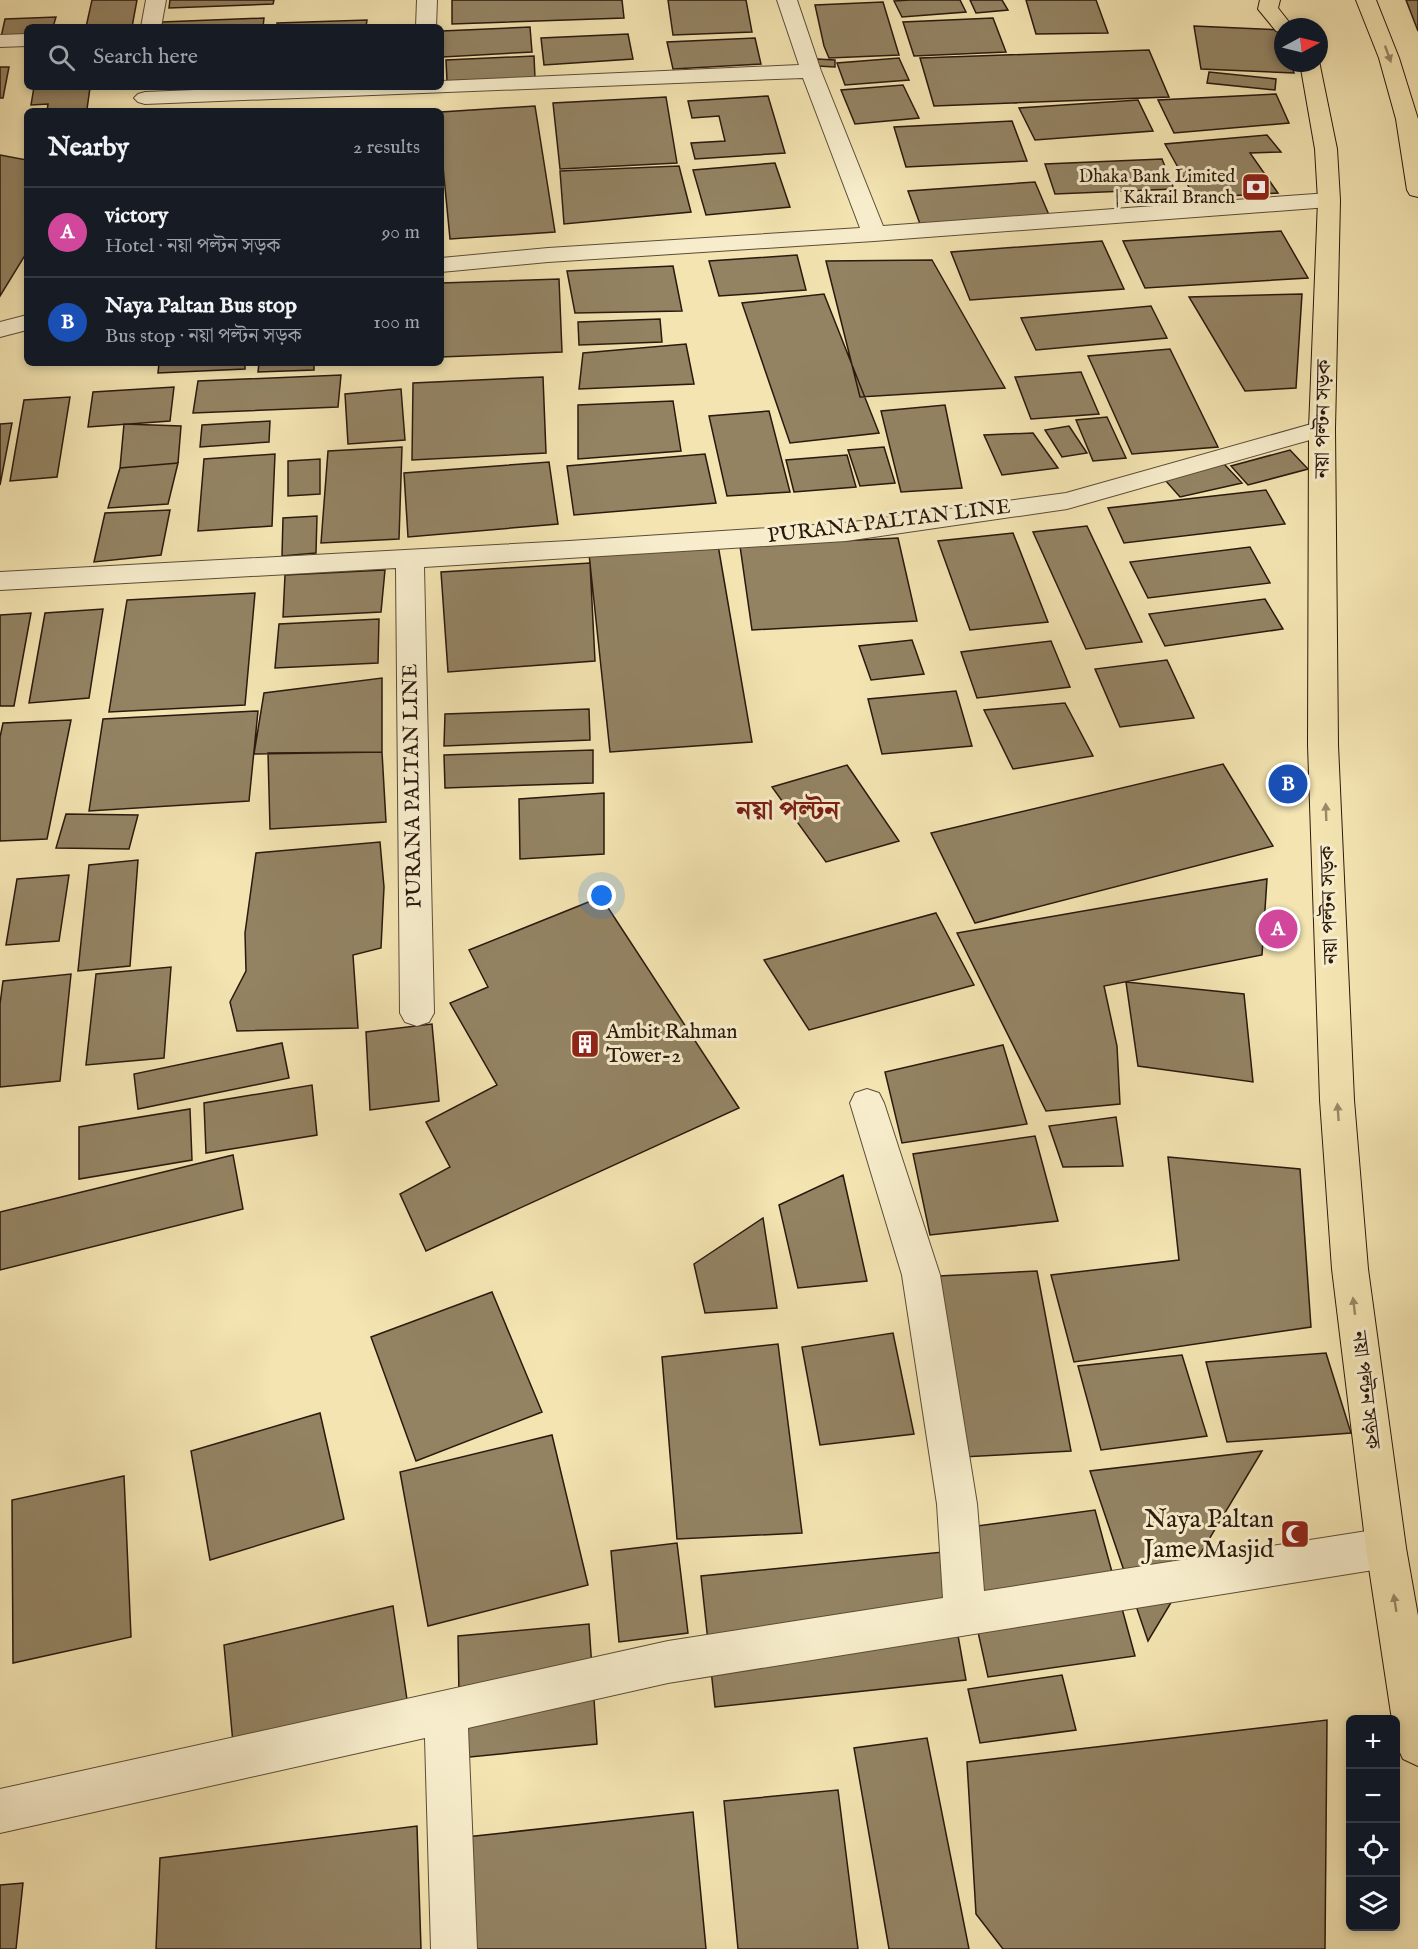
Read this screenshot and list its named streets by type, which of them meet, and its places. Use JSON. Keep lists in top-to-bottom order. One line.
{"streets":{"main road":["নয়া পল্টন সড়ক"],"street":["PURANA PALTAN LINE"]},"crossings":[["নয়া পল্টন সড়ক","PURANA PALTAN LINE"]],"one_way":["নয়া পল্টন সড়ক"],"districts":["নয়া পল্টন"],"places":{"bank":["Dhaka Bank Limited | Kakrail Branch"],"building":["Ambit Rahman Tower-2"],"mosque":["Naya Paltan Jame Masjid"]},"north":"right","page":{"search":"Search here","heading":["Nearby","2 results"],"list":[{"mark":"A","name":"victory","note":"Hotel · নয়া পল্টন সড়ক","value":"90 m"},{"mark":"B","name":"Naya Paltan Bus stop","note":"Bus stop · নয়া পল্টন সড়ক","value":"100 m"}],"pins":["B","A"],"map_buttons":["+","−"]}}
